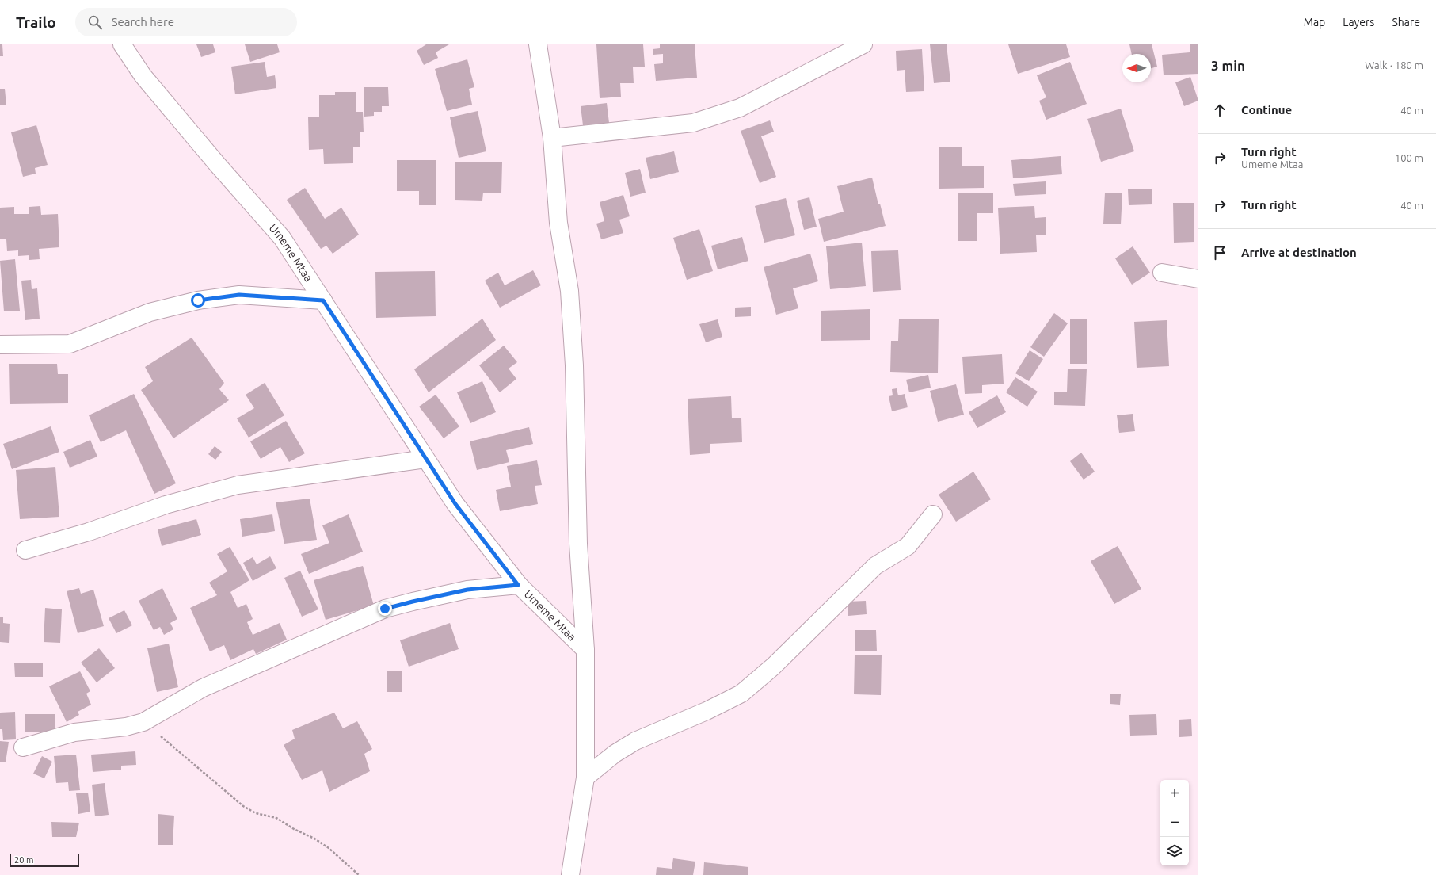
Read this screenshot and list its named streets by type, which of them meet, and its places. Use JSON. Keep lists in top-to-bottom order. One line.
{"streets":{"street":["Umeme Mtaa"]},"scale_bar":"20 m","north":"left","page":{"header":"Trailo","search":"Search here","nav":["Map","Layers","Share"],"heading":["3 min","Walk · 180 m"],"list":[["Continue","40 m"],["Turn right","Umeme Mtaa","100 m"],["Turn right","40 m"],"Arrive at destination"],"map_buttons":["+","−"],"scale":"20 m"}}
